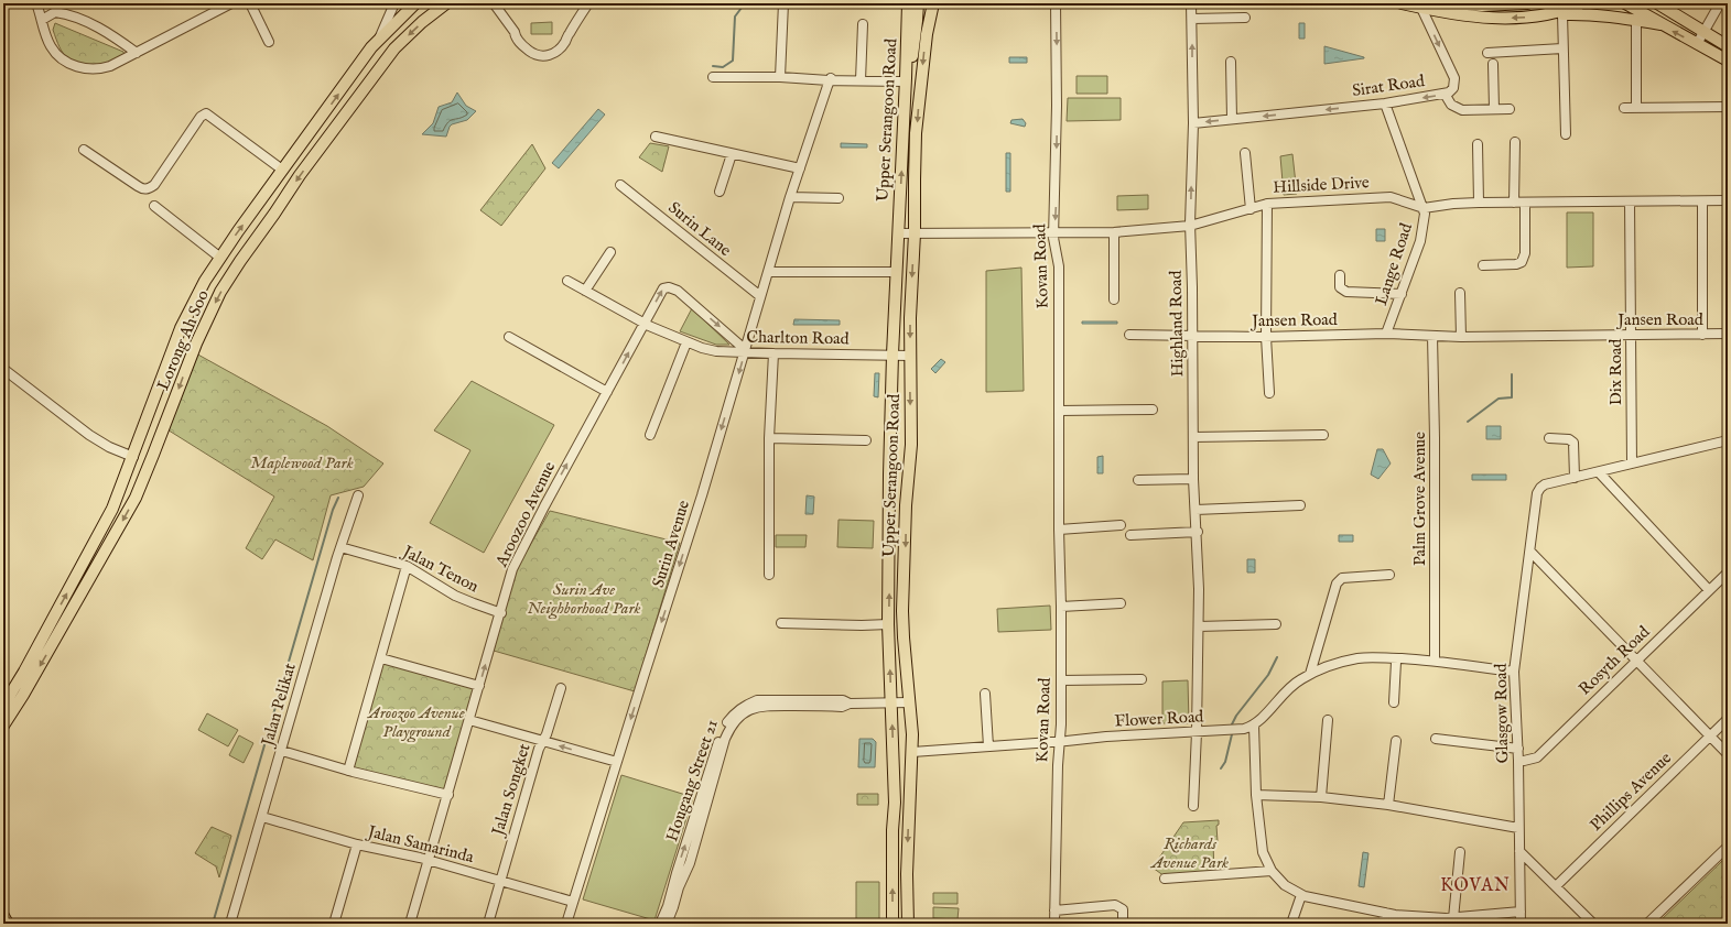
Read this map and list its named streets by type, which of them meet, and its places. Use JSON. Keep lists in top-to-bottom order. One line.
{"streets":{"main road":["Upper Serangoon Road","Lorong Ah Soo"],"street":["Sirat Road","Hillside Drive","Surin Lane","Lange Road","Kovan Road","Jansen Road","Highland Road","Charlton Road","Dix Road","Palm Grove Avenue","Aroozoo Avenue","Surin Avenue","Jalan Tenon","Rosyth Road","Jalan Pelikat","Glasgow Road","Flower Road","Hougang Street 21","Jalan Songket","Phillips Avenue","Jalan Samarinda"]},"crossings":[["Sirat Road","Lange Road"],["Sirat Road","Highland Road"],["Upper Serangoon Road","Hillside Drive"],["Upper Serangoon Road","Charlton Road"],["Upper Serangoon Road","Flower Road"],["Upper Serangoon Road","Hougang Street 21"],["Hillside Drive","Lange Road"],["Hillside Drive","Kovan Road"],["Hillside Drive","Highland Road"],["Hillside Drive","Dix Road"],["Surin Lane","Surin Avenue"],["Lange Road","Jansen Road"],["Kovan Road","Flower Road"],["Jansen Road","Highland Road"],["Jansen Road","Dix Road"],["Jansen Road","Palm Grove Avenue"],["Highland Road","Flower Road"],["Charlton Road","Aroozoo Avenue"],["Charlton Road","Surin Avenue"],["Dix Road","Glasgow Road"],["Aroozoo Avenue","Surin Avenue"],["Aroozoo Avenue","Jalan Tenon"],["Aroozoo Avenue","Jalan Songket"],["Aroozoo Avenue","Jalan Samarinda"],["Surin Avenue","Jalan Songket"],["Surin Avenue","Jalan Samarinda"],["Jalan Tenon","Jalan Pelikat"],["Rosyth Road","Glasgow Road"],["Jalan Pelikat","Jalan Samarinda"],["Jalan Songket","Jalan Samarinda"]],"one_way":["Hougang Street 21"],"districts":["KOVAN"],"parks":["Maplewood Park","Surin Ave Neighborhood Park","Aroozoo Avenue Playground","Richards Avenue Park"]}
